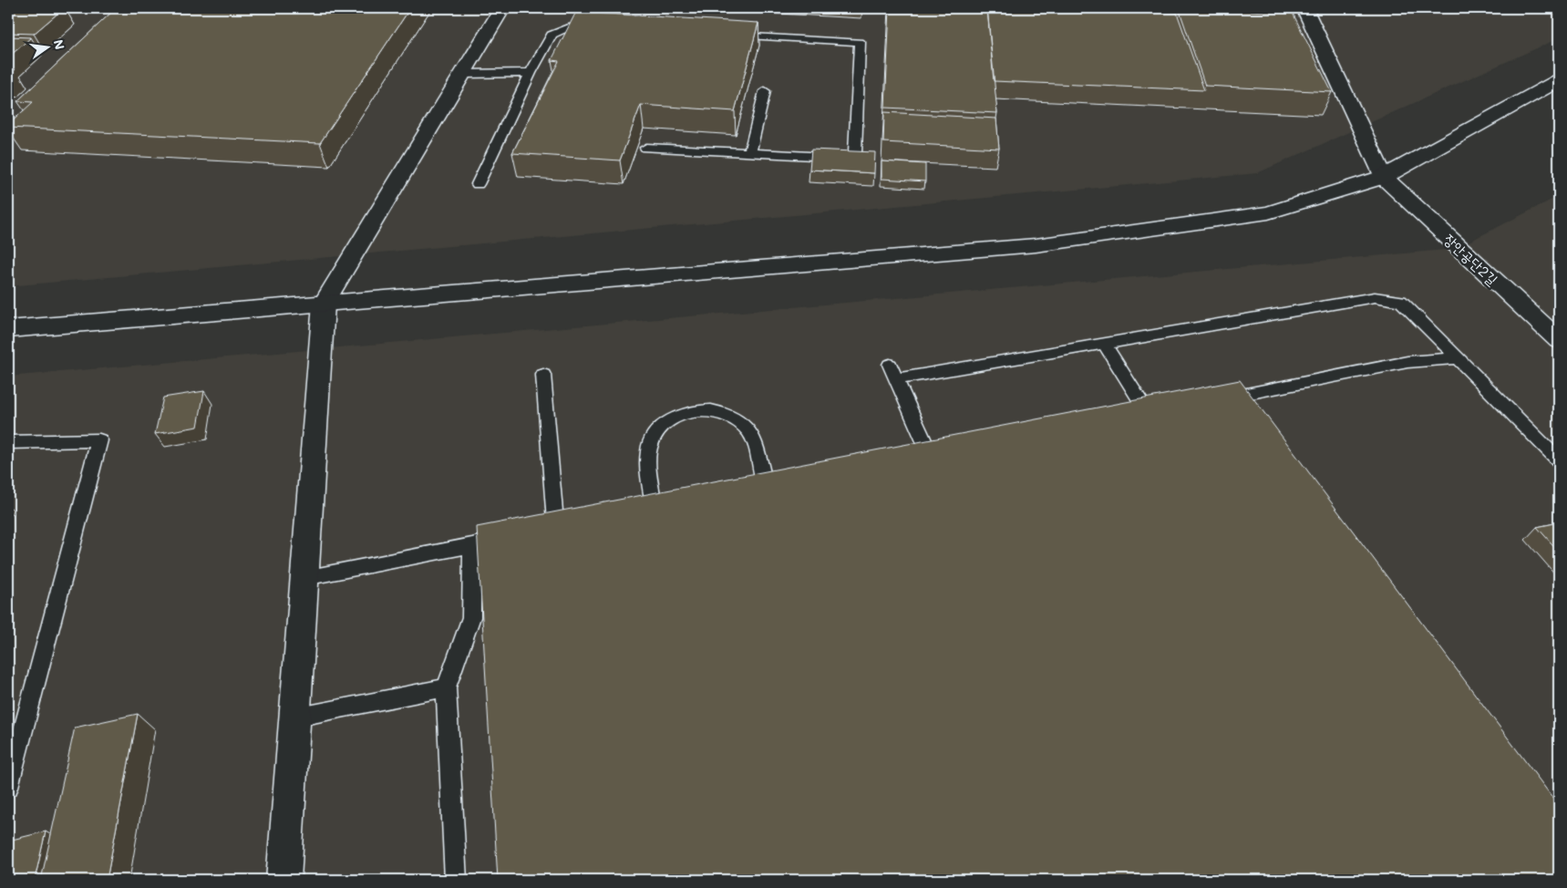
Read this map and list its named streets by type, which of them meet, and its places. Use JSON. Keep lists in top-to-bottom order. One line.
{"streets":{"street":["장안공단2길"]},"north":"right"}
